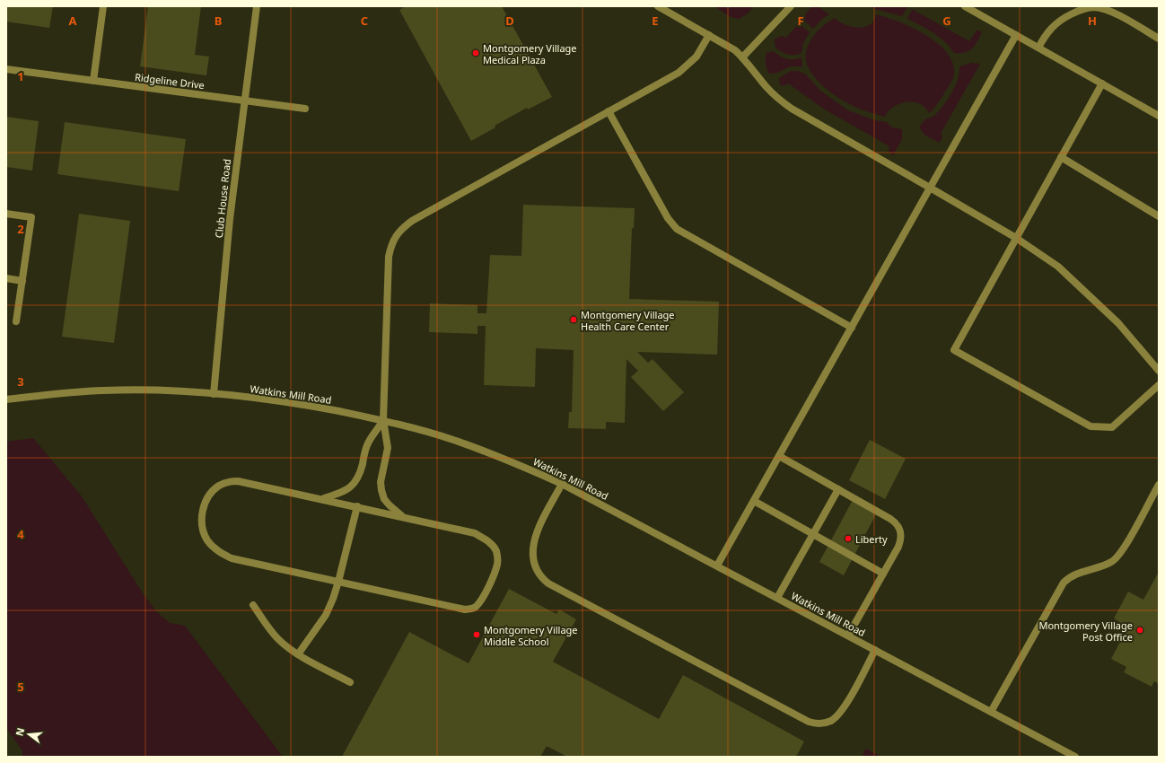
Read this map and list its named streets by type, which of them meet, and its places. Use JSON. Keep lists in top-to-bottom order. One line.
{"streets":{"street":["Ridgeline Drive","Club House Road","Watkins Mill Road"]},"crossings":[["Ridgeline Drive","Club House Road"],["Club House Road","Watkins Mill Road"]],"places":["Montgomery Village Medical Plaza","Montgomery Village Health Care Center","Liberty","Montgomery Village Post Office","Montgomery Village Middle School"],"north":"left","grid":{"columns":["A","B","C","D","E","F","G","H"],"rows":["1","2","3","4","5"]}}
